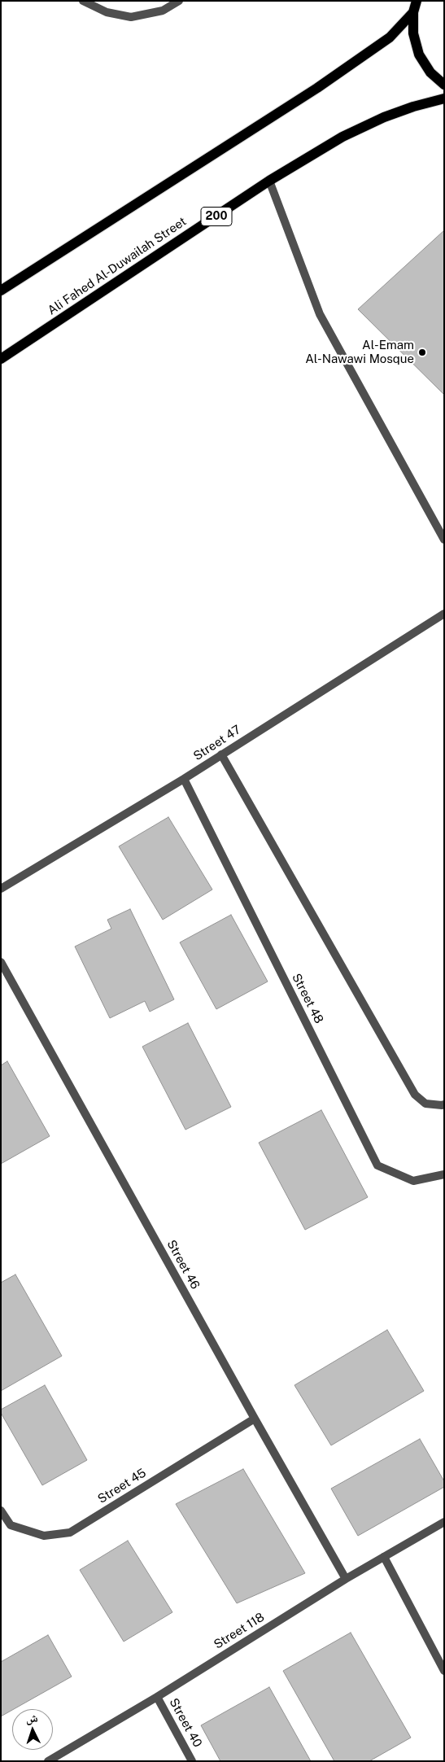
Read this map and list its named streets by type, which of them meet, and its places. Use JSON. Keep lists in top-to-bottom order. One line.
{"streets":{"main road":["200","Ali Fahed Al-Duwailah Street"],"street":["Street 47","Street 48","Street 46","Street 45","Street 118","Street 40"]},"crossings":[["Street 47","Street 48"],["Street 46","Street 45"],["Street 46","Street 118"],["Street 118","Street 40"]],"places":["Al-Emam Al-Nawawi Mosque"],"north":"top"}
